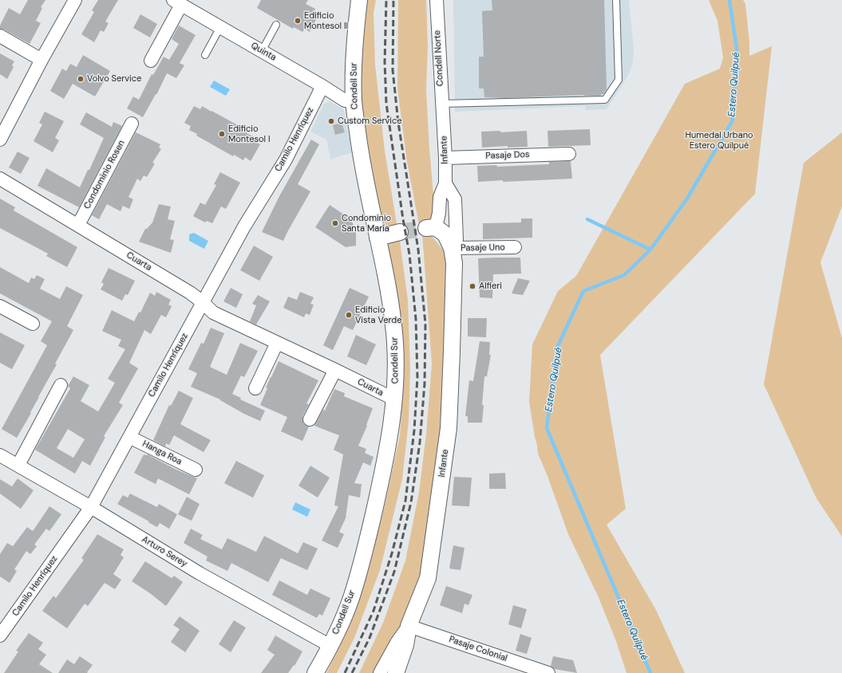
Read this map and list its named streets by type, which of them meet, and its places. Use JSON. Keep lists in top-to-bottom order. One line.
{"streets":{"street":["Quinta","Condell Norte","Condell Sur","Camilo Henríquez","Infante","Pasaje Dos","Condominio Rosen","Pasaje Uno","Cuarta","Hanga Roa","Arturo Serey","Pasaje Colonial"]},"crossings":[["Quinta","Condell Sur"],["Quinta","Camilo Henríquez"],["Condell Norte","Infante"],["Condell Sur","Cuarta"],["Condell Sur","Arturo Serey"],["Camilo Henríquez","Cuarta"],["Camilo Henríquez","Hanga Roa"],["Camilo Henríquez","Arturo Serey"],["Infante","Pasaje Dos"],["Infante","Pasaje Uno"],["Infante","Pasaje Colonial"],["Condominio Rosen","Cuarta"]],"water":["Estero Quilpué"],"parks":["Humedal Urbano Estero Quilpué"],"places":["Edificio Montesol II","Volvo Service","Custom Service","Edificio Montesol I","Condominio Santa María","Alfieri","Edificio Vista Verde"]}
